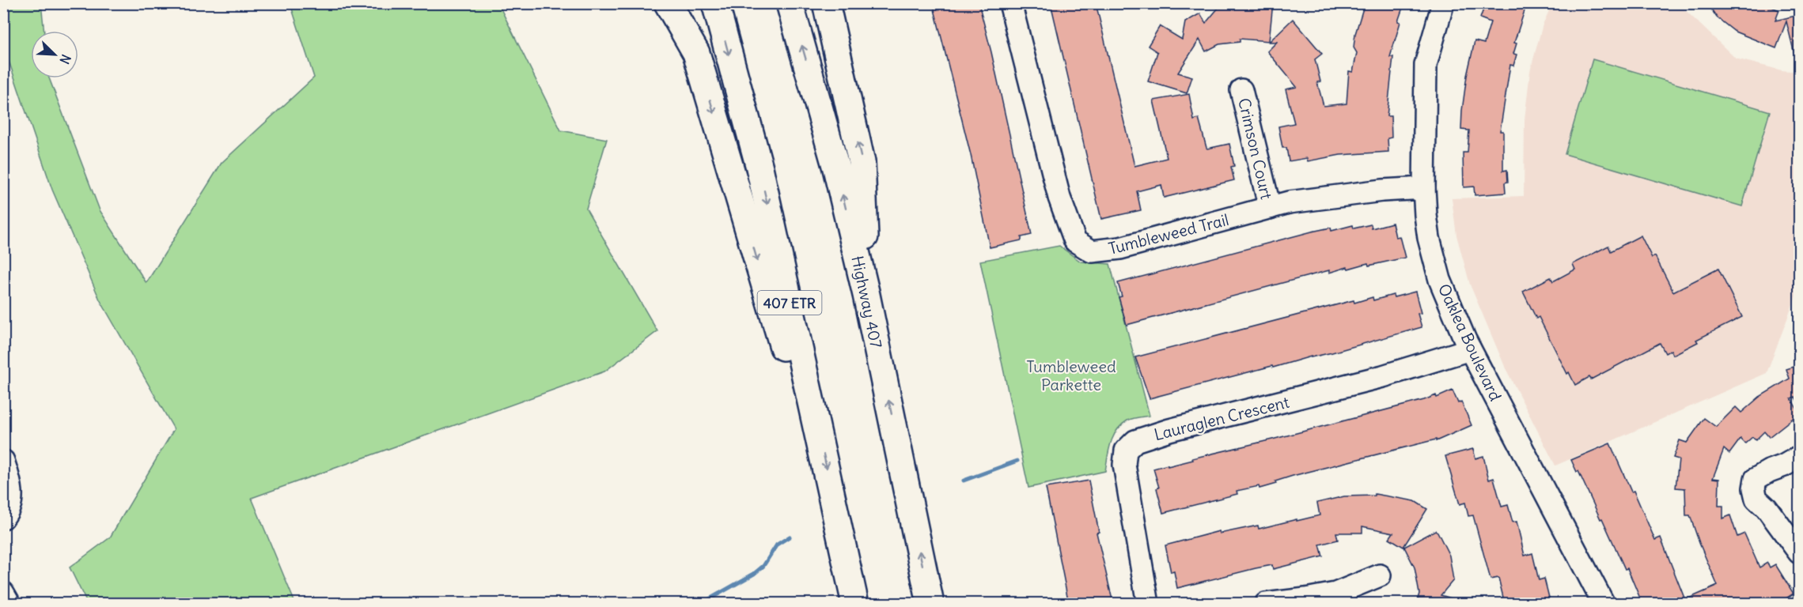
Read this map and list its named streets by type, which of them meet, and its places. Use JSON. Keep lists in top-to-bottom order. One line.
{"streets":{"highway":["Highway 407","407 ETR"],"street":["Crimson Court","Tumbleweed Trail","Oaklea Boulevard","Lauraglen Crescent"]},"crossings":[["Crimson Court","Tumbleweed Trail"],["Tumbleweed Trail","Oaklea Boulevard"],["Oaklea Boulevard","Lauraglen Crescent"]],"parks":["Tumbleweed Parkette"],"north":"bottom right"}
